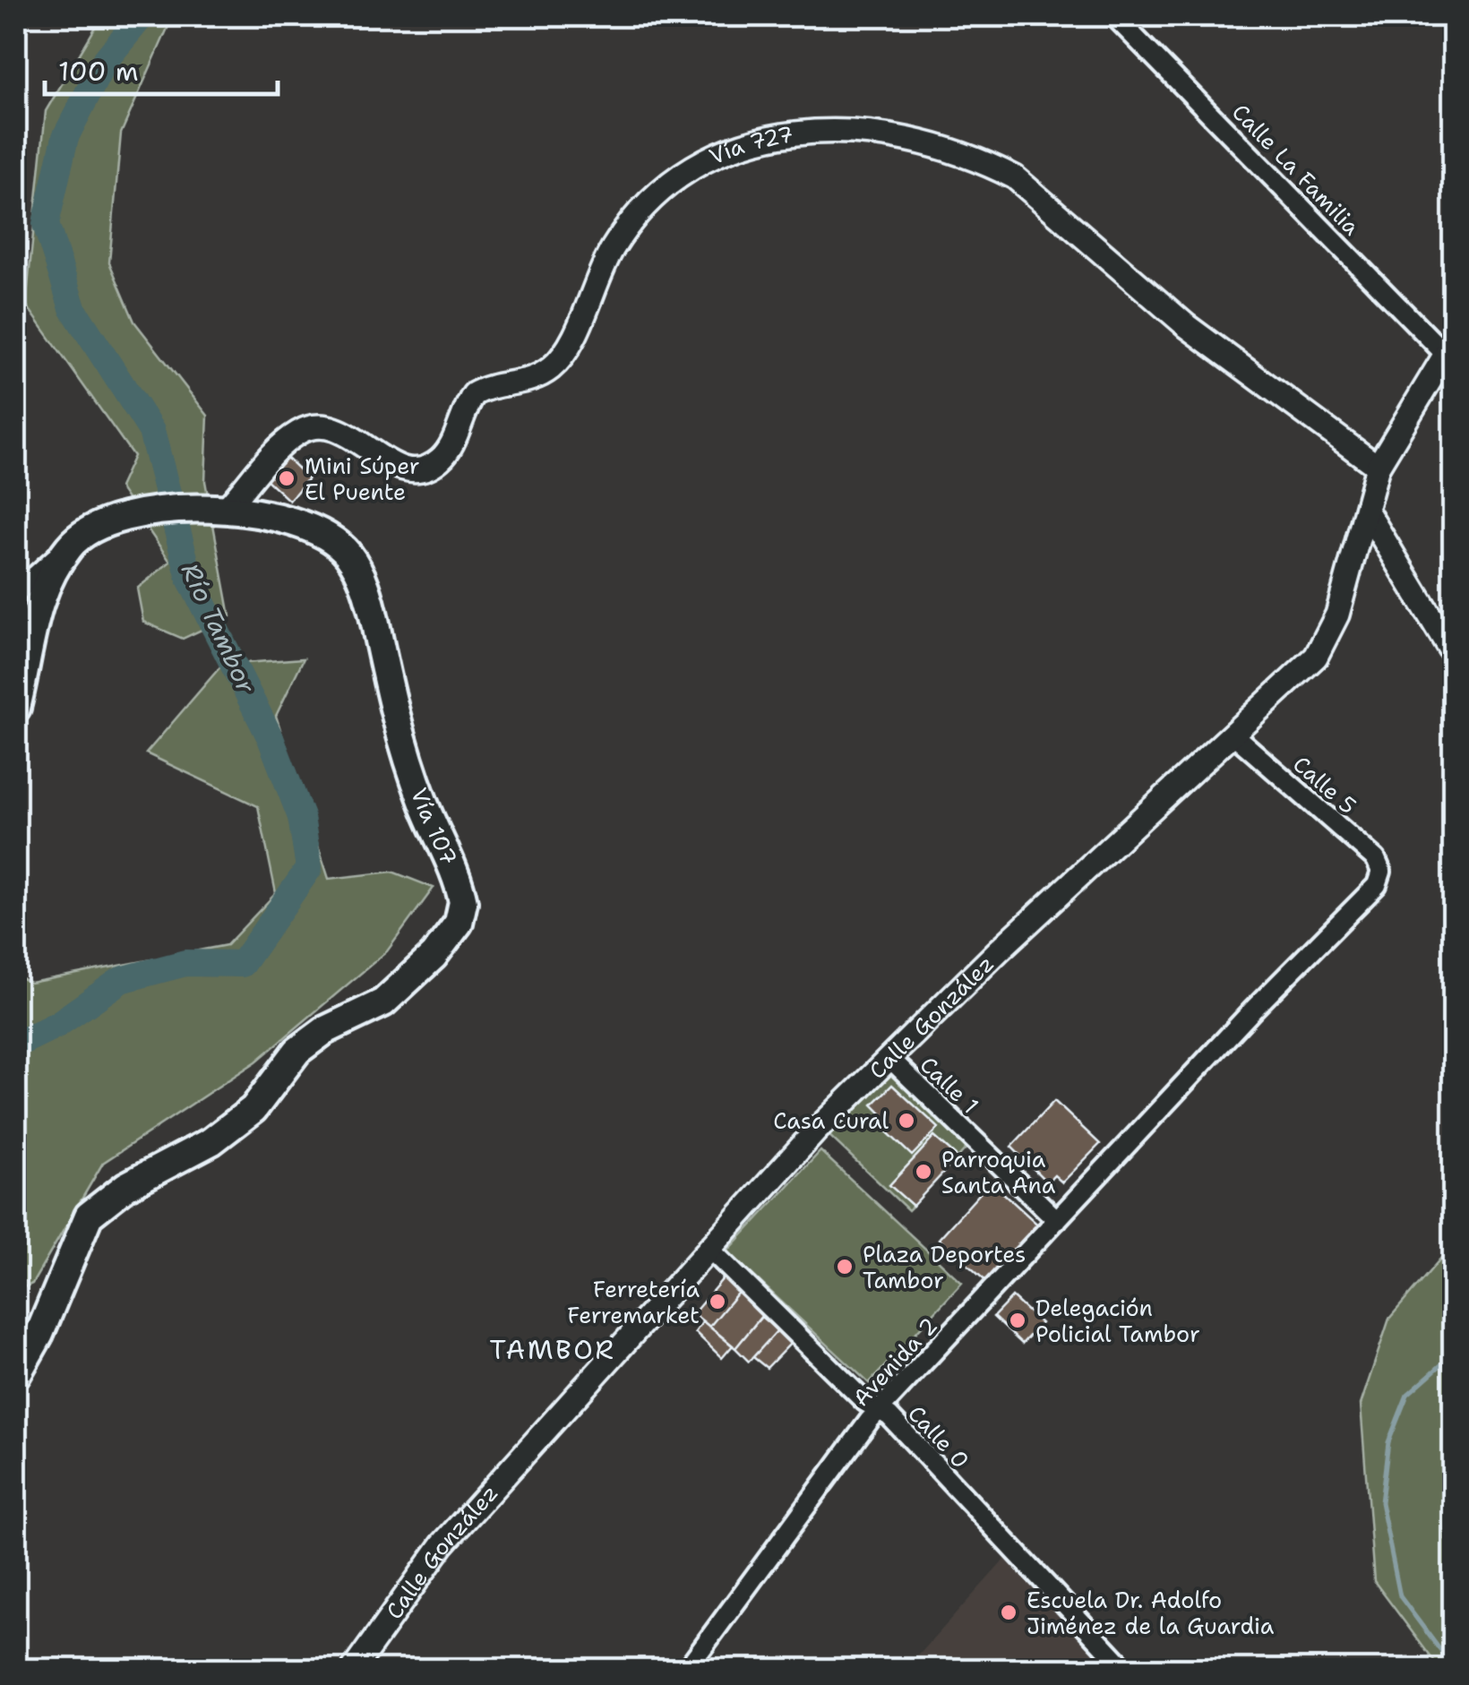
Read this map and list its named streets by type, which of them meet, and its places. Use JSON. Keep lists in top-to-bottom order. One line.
{"streets":{"main road":["Vía 107"],"street":["Vía 727","Calle La Familia","Calle 5","Calle González","Calle 1","Avenida 2","Calle 0"]},"crossings":[["Vía 727","Vía 107"],["Vía 727","Calle González"],["Calle La Familia","Calle González"],["Calle 5","Calle González"],["Calle 5","Avenida 2"],["Calle González","Calle 1"],["Calle González","Calle 0"],["Calle 1","Avenida 2"],["Avenida 2","Calle 0"]],"districts":["TAMBOR"],"water":["Río Tambor"],"places":["Mini Súper El Puente","Casa Cural","Parroquia Santa Ana","Plaza Deportes Tambor","Ferretería Ferremarket","Delegación Policial Tambor","Escuela Dr. Adolfo Jiménez de la Guardia"],"scale_bar":"100 m"}
